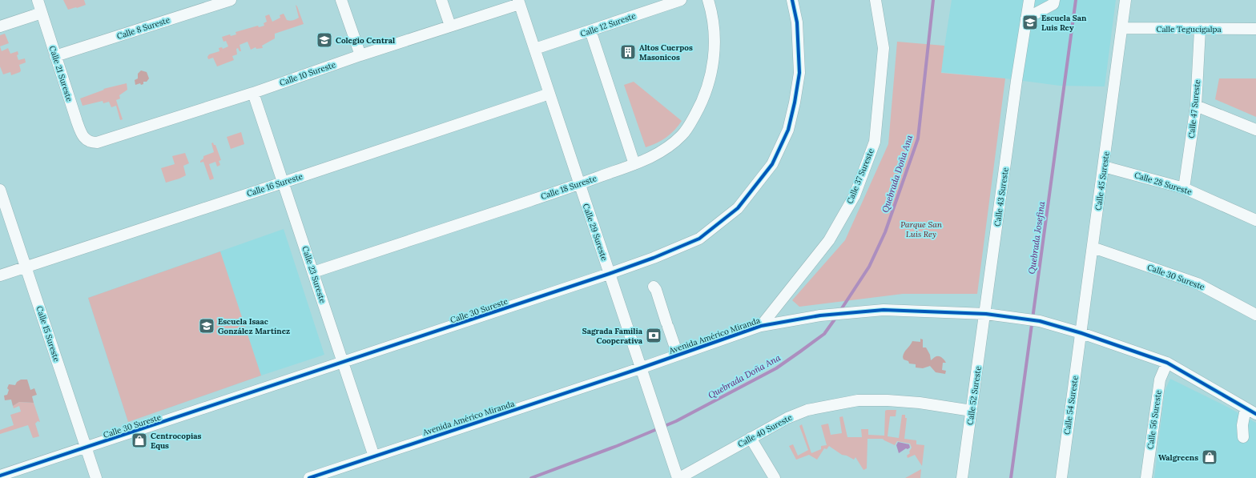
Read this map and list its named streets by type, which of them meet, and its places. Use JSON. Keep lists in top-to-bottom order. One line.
{"streets":{"street":["Calle 12 Sureste","Calle 8 Sureste","Calle Tegucigalpa","Calle 21 Sureste","Calle 10 Sureste","Calle 47 Sureste","Calle 37 Sureste","Calle 45 Sureste","Calle 28 Sureste","Calle 16 Sureste","Calle 18 Sureste","Calle 43 Sureste","Calle 29 Sureste","Calle 23 Sureste","Calle 30 Sureste","Calle 15 Sureste","Avenida Américo Miranda","Calle 52 Sureste","Calle 54 Sureste","Calle 56 Sureste","Calle 40 Sureste"]},"crossings":[["Calle 12 Sureste","Calle 29 Sureste"],["Calle 8 Sureste","Calle 21 Sureste"],["Calle Tegucigalpa","Calle 47 Sureste"],["Calle Tegucigalpa","Calle 45 Sureste"],["Calle 21 Sureste","Calle 10 Sureste"],["Calle 10 Sureste","Calle 29 Sureste"],["Calle 10 Sureste","Calle 23 Sureste"],["Calle 47 Sureste","Calle 28 Sureste"],["Calle 37 Sureste","Avenida Américo Miranda"],["Calle 45 Sureste","Calle 28 Sureste"],["Calle 45 Sureste","Calle 30 Sureste"],["Calle 45 Sureste","Avenida Américo Miranda"],["Calle 45 Sureste","Calle 54 Sureste"],["Calle 16 Sureste","Calle 29 Sureste"],["Calle 16 Sureste","Calle 23 Sureste"],["Calle 16 Sureste","Calle 15 Sureste"],["Calle 18 Sureste","Calle 29 Sureste"],["Calle 18 Sureste","Calle 23 Sureste"],["Calle 43 Sureste","Avenida Américo Miranda"],["Calle 43 Sureste","Calle 52 Sureste"],["Calle 29 Sureste","Calle 30 Sureste"],["Calle 29 Sureste","Avenida Américo Miranda"],["Calle 29 Sureste","Calle 40 Sureste"],["Calle 23 Sureste","Calle 30 Sureste"],["Calle 23 Sureste","Avenida Américo Miranda"],["Calle 30 Sureste","Calle 15 Sureste"],["Avenida Américo Miranda","Calle 52 Sureste"],["Avenida Américo Miranda","Calle 54 Sureste"],["Avenida Américo Miranda","Calle 56 Sureste"],["Calle 52 Sureste","Calle 40 Sureste"]],"water":["Quebrada Doña Ana","Quebrada Josefina"],"parks":["Parque San Luis Rey"],"places":{"school or university":["Escuela San Luis Rey","Colegio Central","Escuela Isaac González Martínez"],"building":["Altos Cuerpos Masonicos"],"bank":["Sagrada Familia Cooperativa"],"shop":["Centrocopias Equs","Walgreens"]}}
